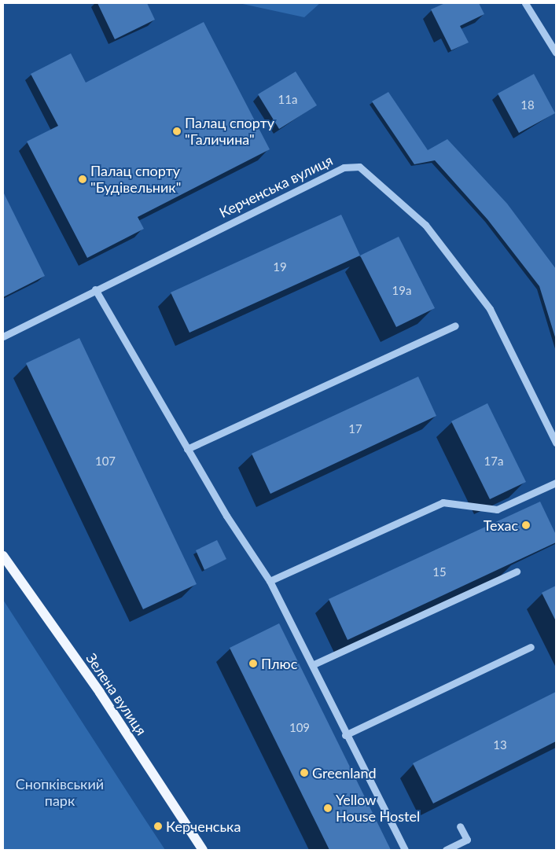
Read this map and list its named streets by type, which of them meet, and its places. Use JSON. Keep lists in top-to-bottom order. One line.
{"streets":{"main road":["Зелена вулиця"],"street":["Керченська вулиця"]},"parks":["Снопківський парк"],"places":["Палац спорту \"Галичина\"","Палац спорту \"Будівельник\"","Техас","Плюс","Greenland","Yellow House Hostel","Керченська"],"house_numbers":["11а","18","19","19а","17","107","17а","15","109","13"]}
